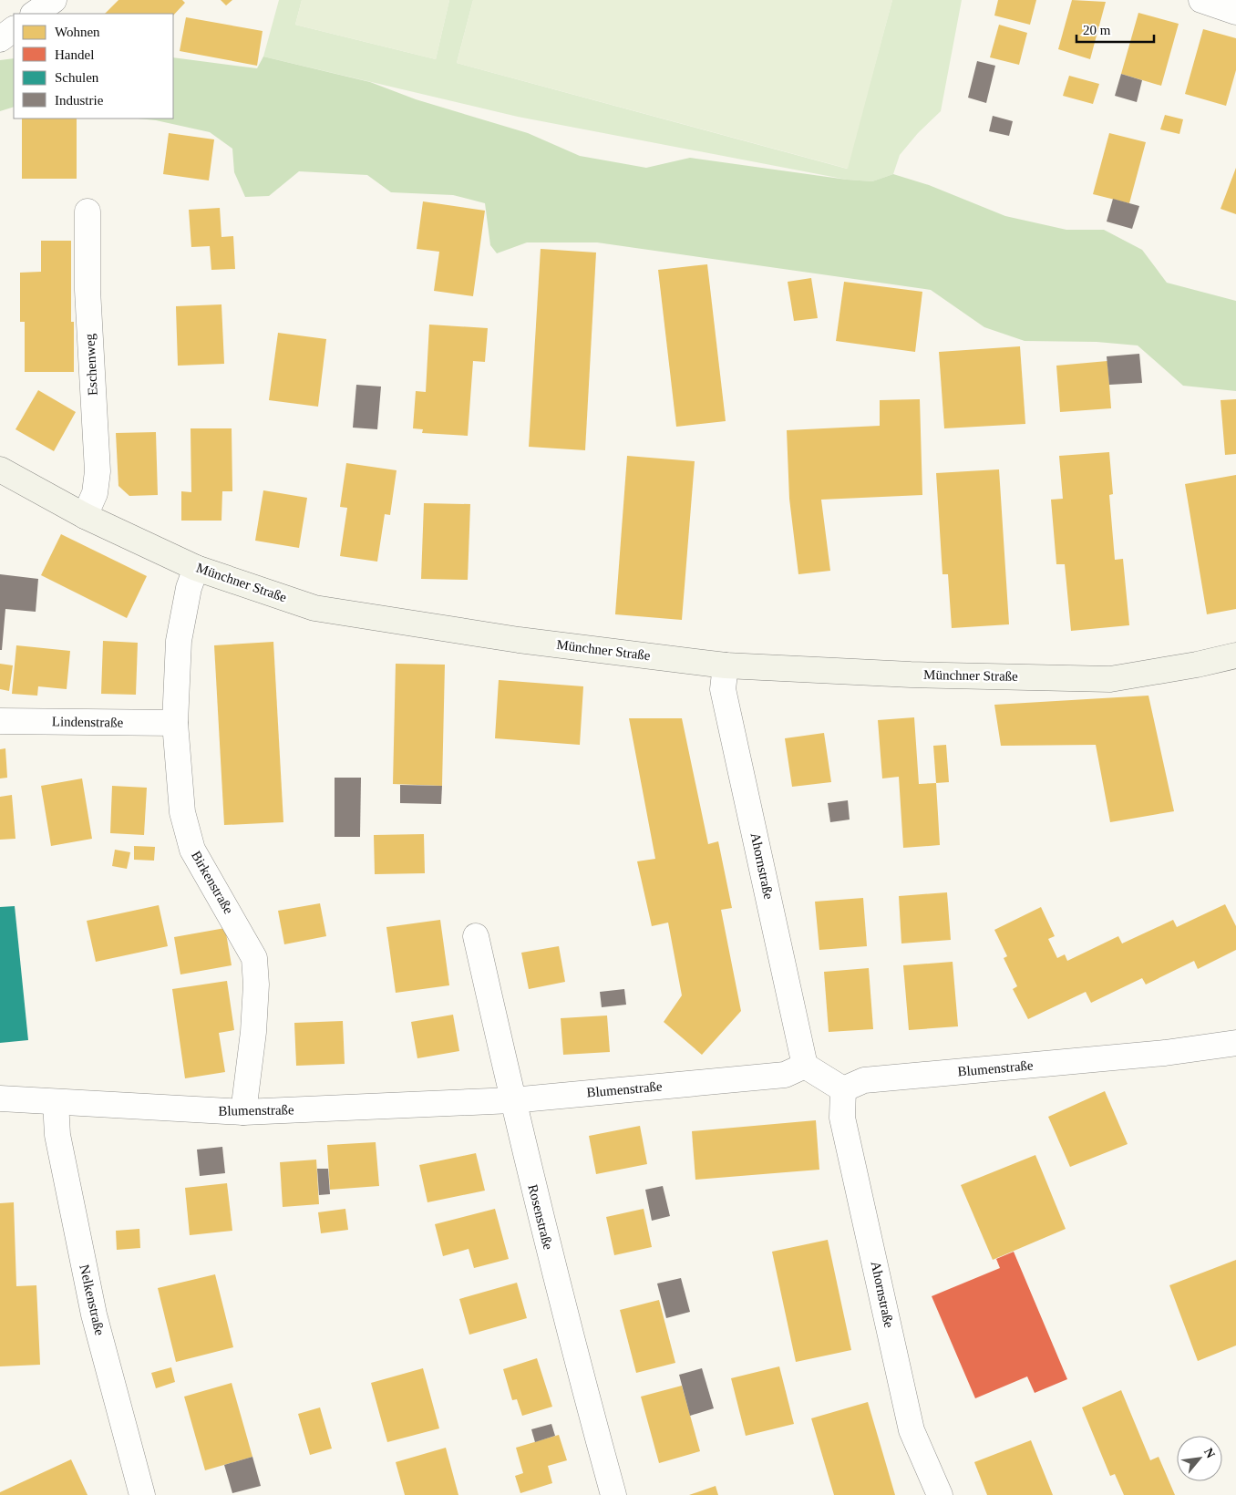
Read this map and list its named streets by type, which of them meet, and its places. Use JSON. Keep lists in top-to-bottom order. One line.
{"streets":{"main road":["Münchner Straße"],"street":["Eschenweg","Lindenstraße","Ahornstraße","Birkenstraße","Blumenstraße","Rosenstraße","Nelkenstraße"]},"crossings":[["Eschenweg","Münchner Straße"],["Münchner Straße","Ahornstraße"],["Münchner Straße","Birkenstraße"],["Lindenstraße","Birkenstraße"],["Ahornstraße","Blumenstraße"],["Birkenstraße","Blumenstraße"],["Blumenstraße","Rosenstraße"],["Blumenstraße","Nelkenstraße"]],"legend":["Wohnen","Handel","Schulen","Industrie"],"scale_bar":"20 m","north":"top right"}
